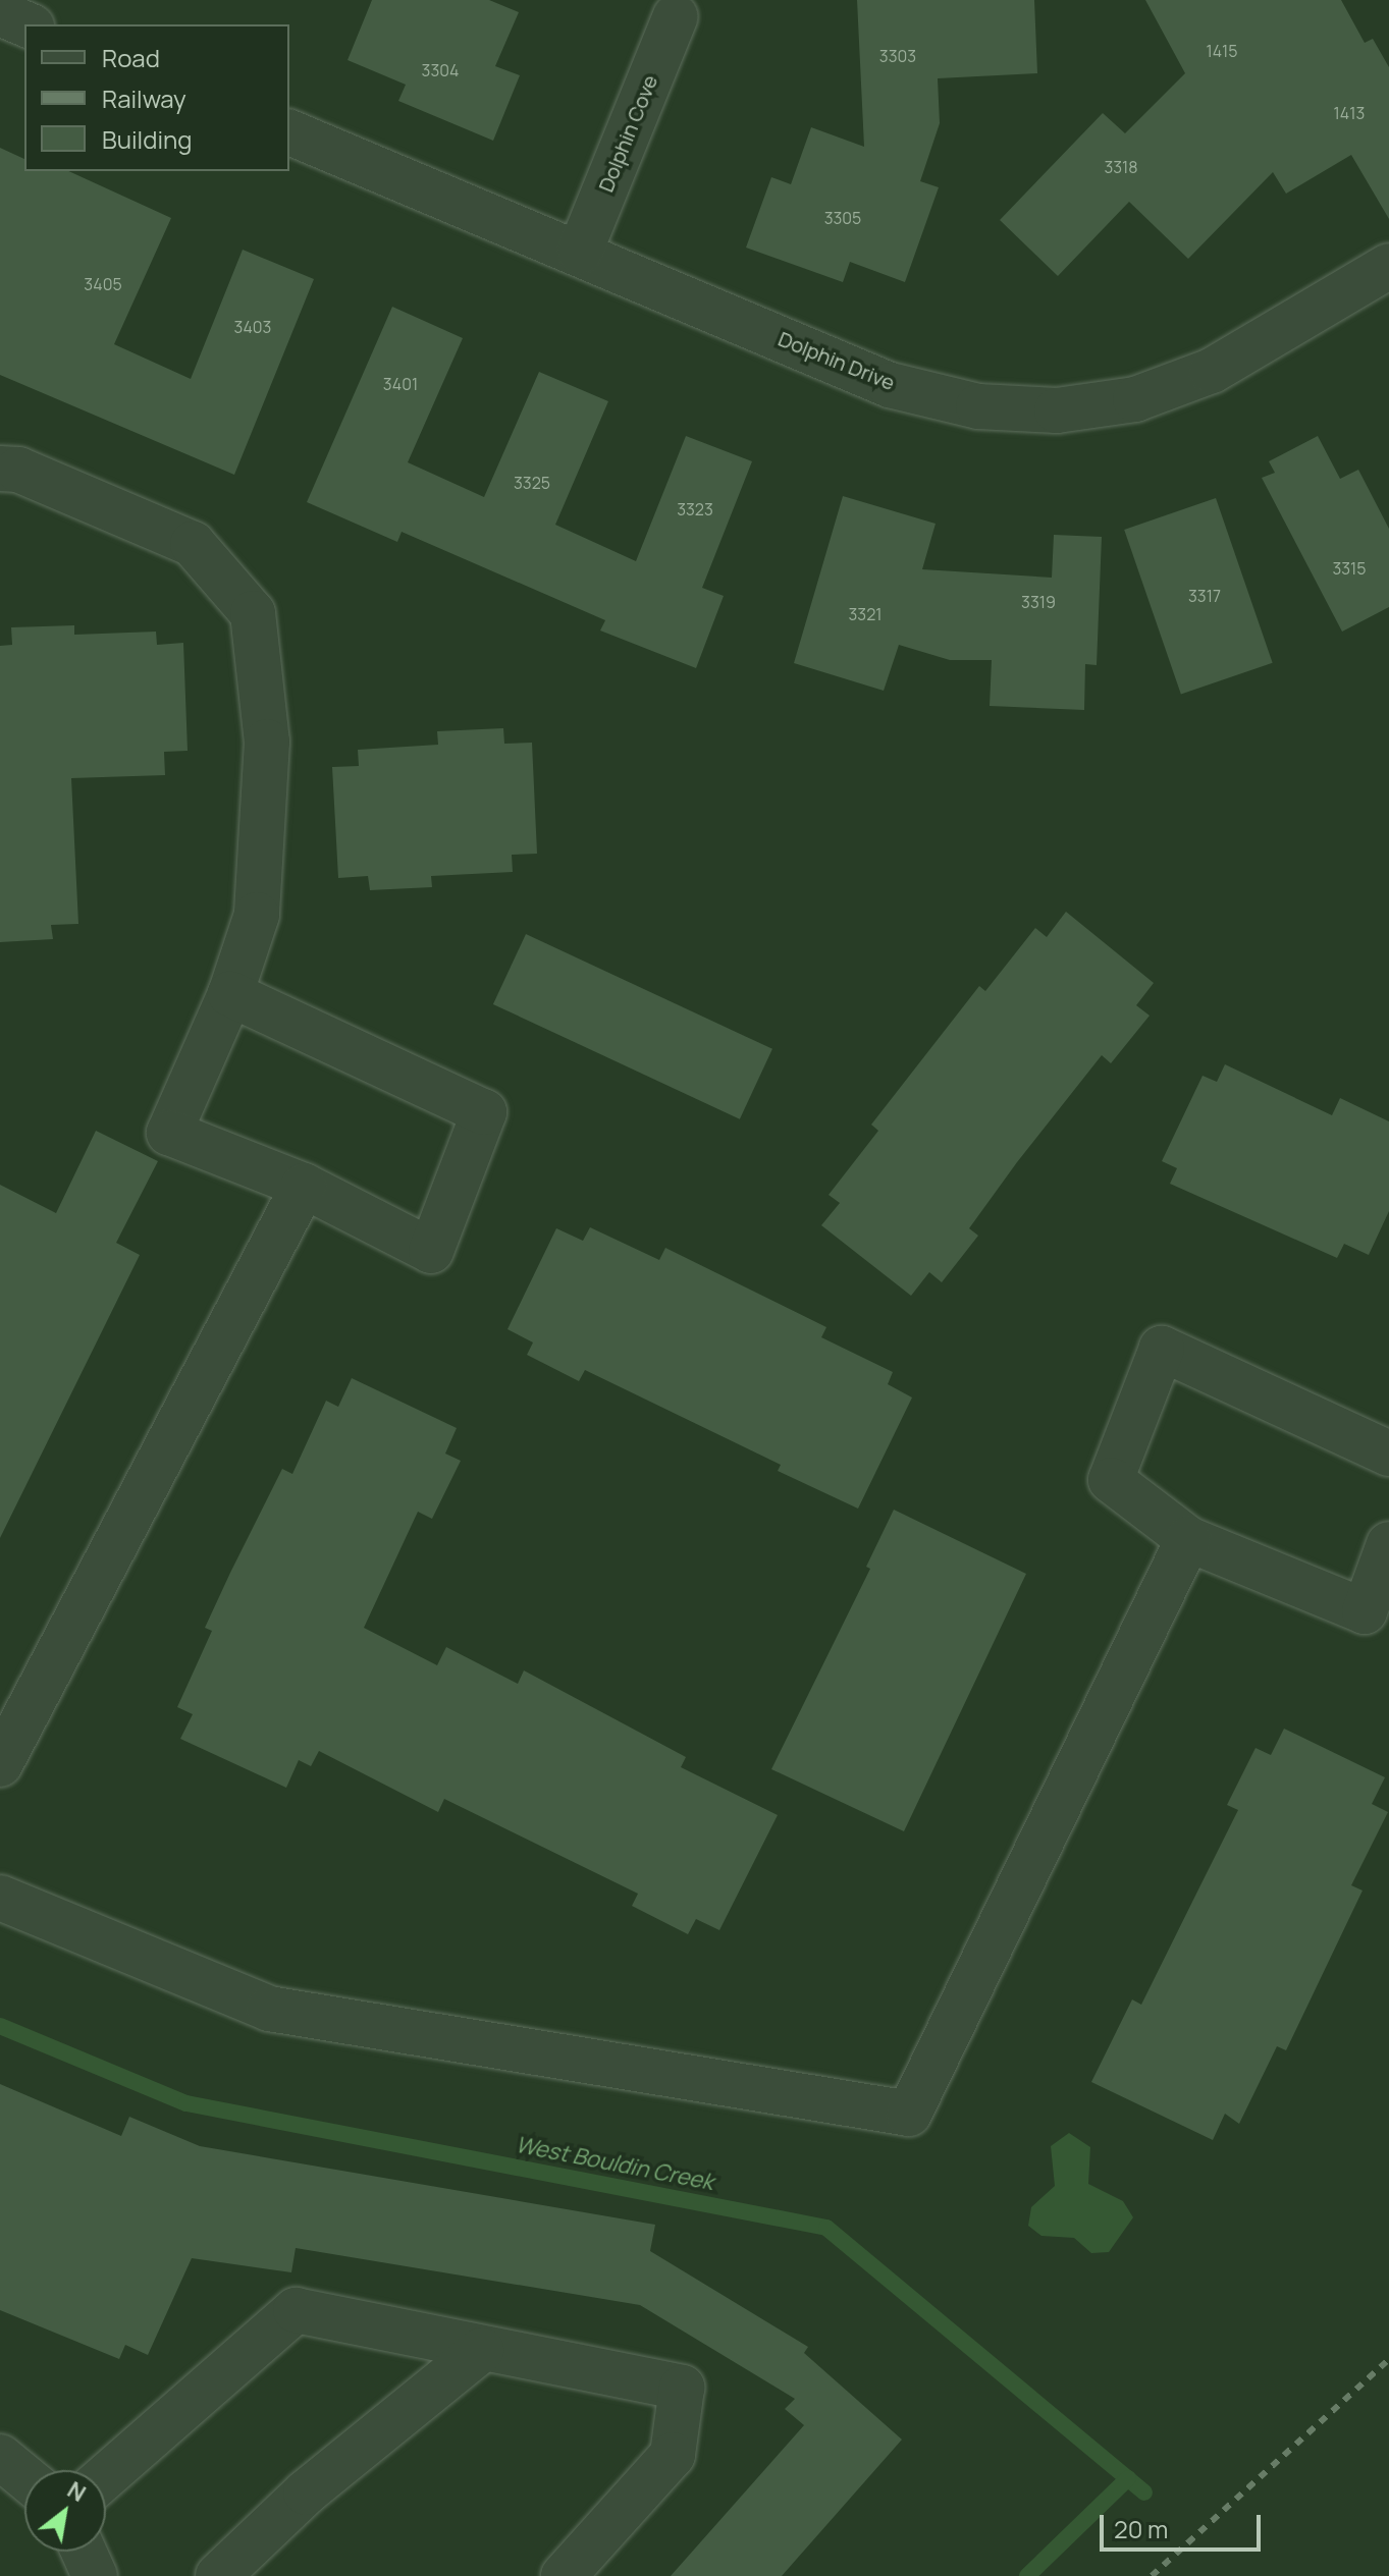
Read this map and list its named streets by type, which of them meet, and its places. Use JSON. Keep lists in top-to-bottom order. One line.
{"streets":{"street":["Dolphin Cove","Dolphin Drive"]},"crossings":[["Dolphin Cove","Dolphin Drive"]],"water":["West Bouldin Creek"],"house_numbers":["1415","3303","3304","1413","3318","3305","3405","3403","3401","3325","3323","3315","3317","3319","3321"],"legend":["Road","Railway","Building"],"scale_bar":"20 m","north":"top right"}
